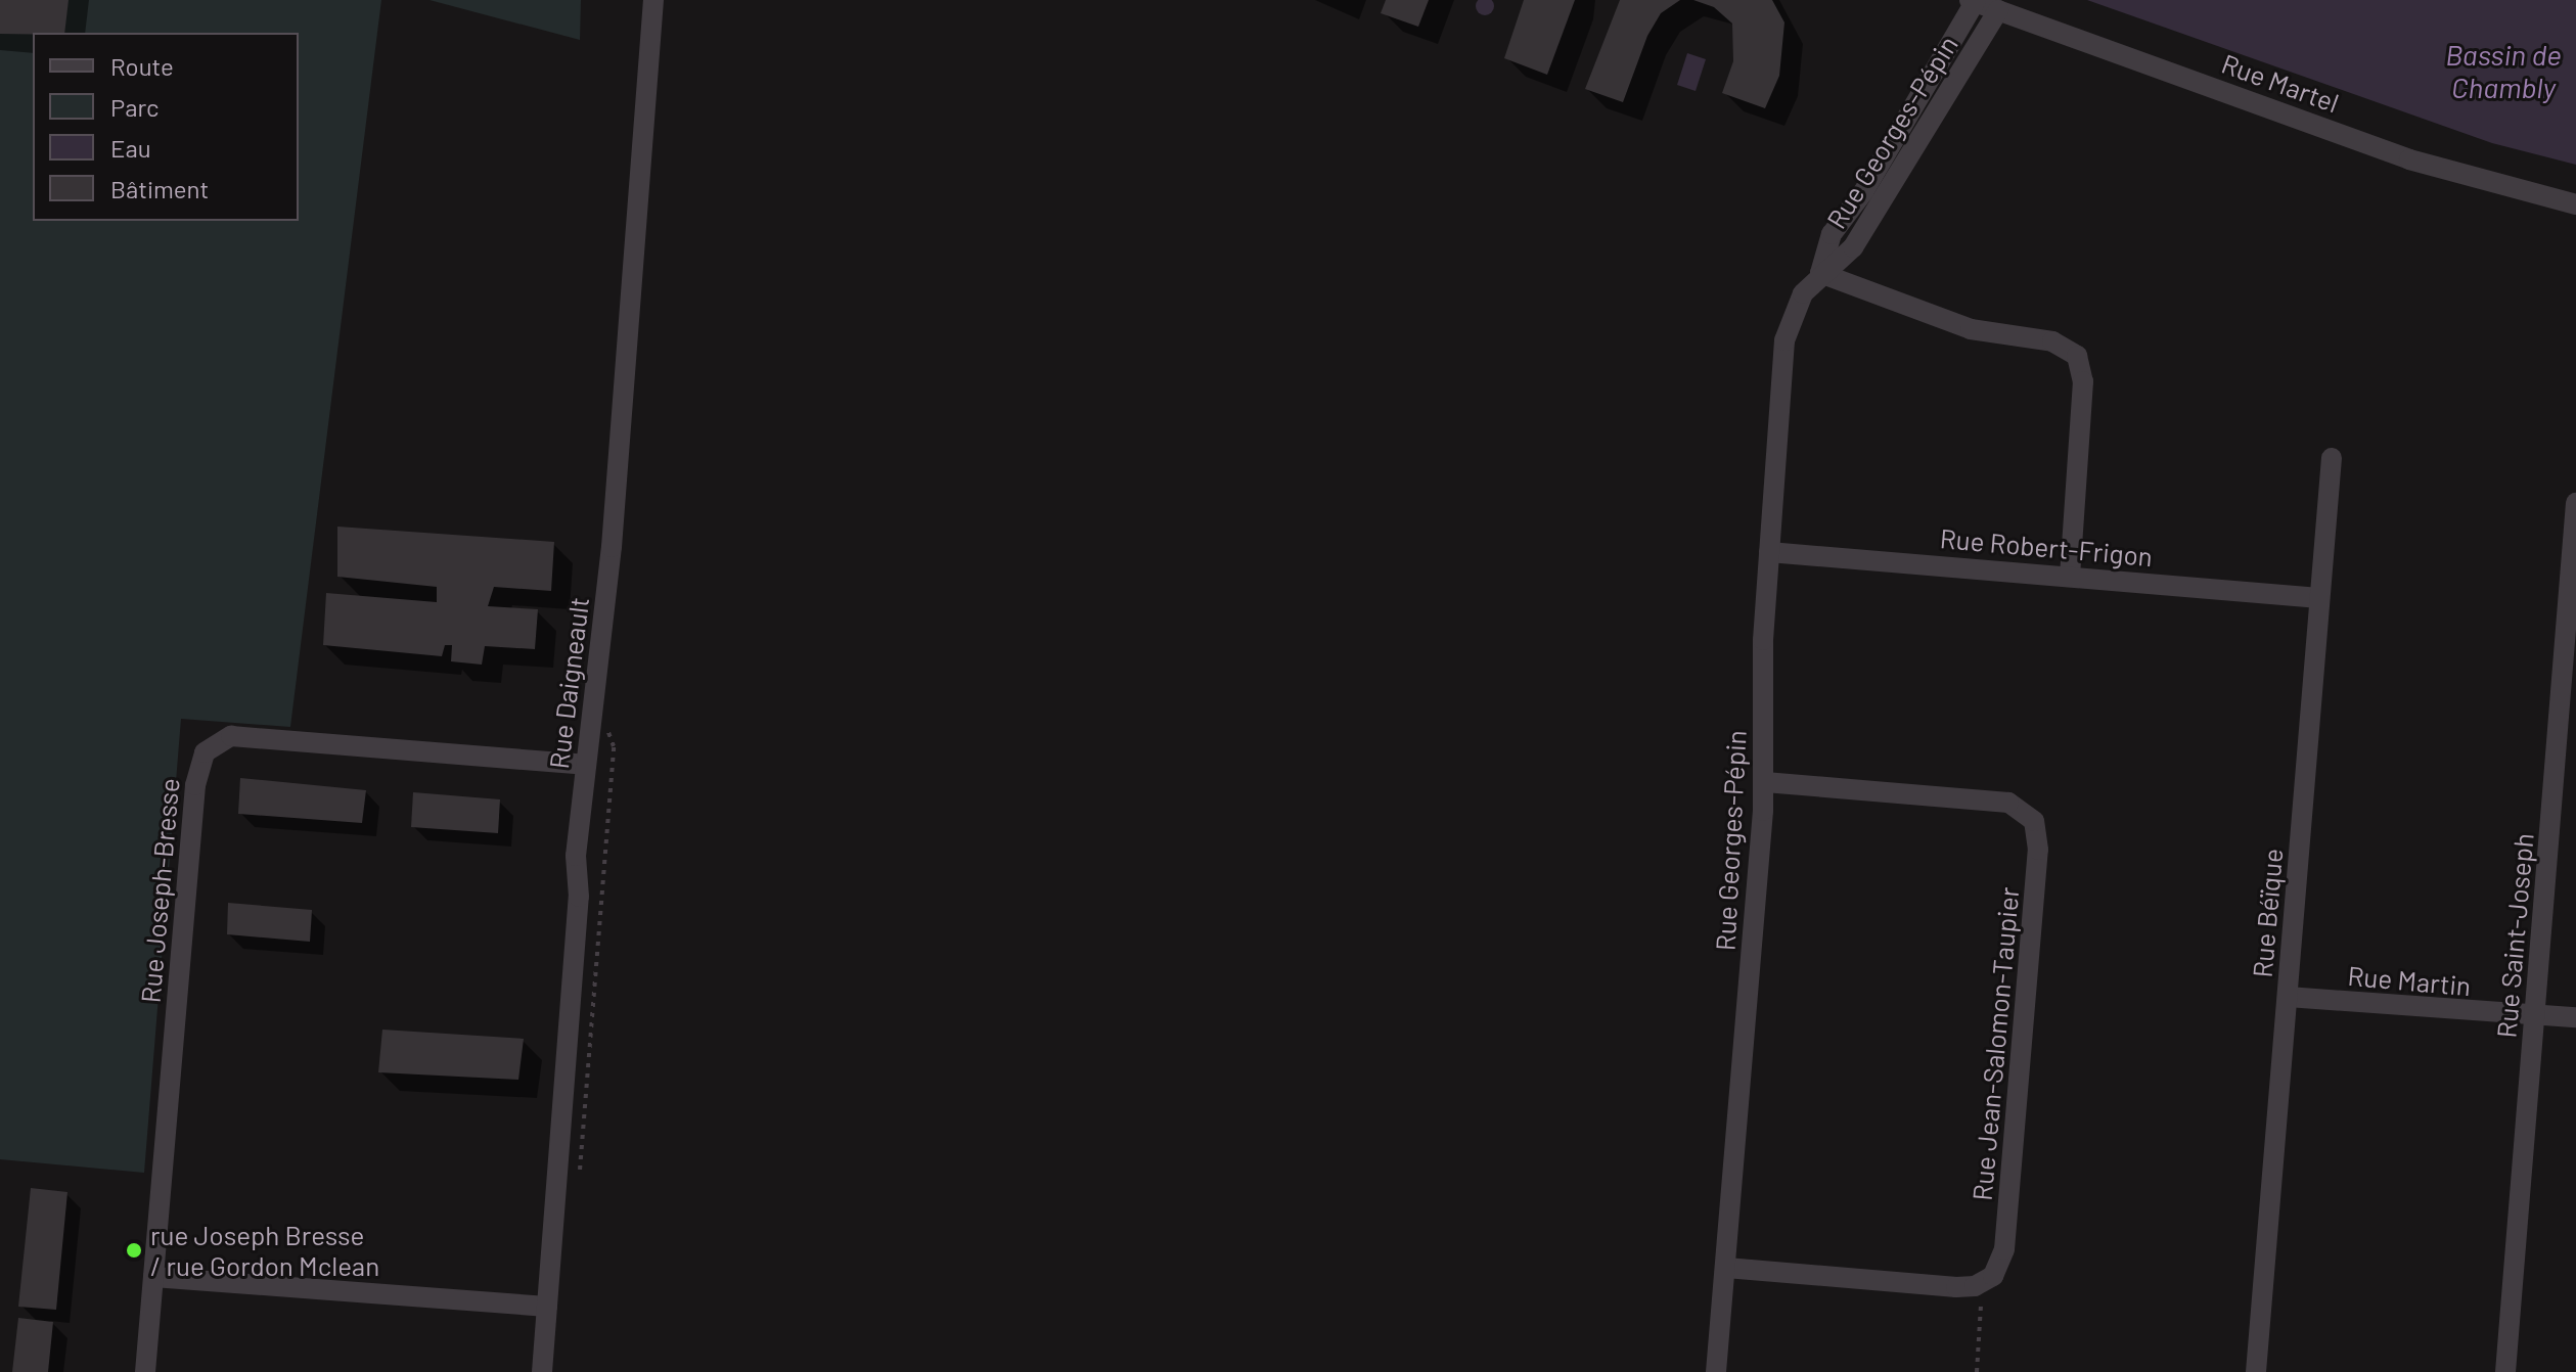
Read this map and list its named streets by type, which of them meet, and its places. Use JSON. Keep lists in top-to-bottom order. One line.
{"streets":{"street":["Rue Martel","Rue Georges-Pépin","Rue Robert-Frigon","Rue Daigneault","Rue Joseph-Bresse","Rue Béïque","Rue Saint-Joseph","Rue Martin","Rue Jean-Salomon-Taupier"]},"crossings":[["Rue Martel","Rue Georges-Pépin"],["Rue Georges-Pépin","Rue Robert-Frigon"],["Rue Georges-Pépin","Rue Jean-Salomon-Taupier"],["Rue Robert-Frigon","Rue Béïque"],["Rue Daigneault","Rue Joseph-Bresse"],["Rue Béïque","Rue Martin"],["Rue Saint-Joseph","Rue Martin"]],"water":["Bassin de Chambly"],"places":["rue Joseph Bresse / rue Gordon Mclean"],"legend":["Route","Parc","Eau","Bâtiment"]}
